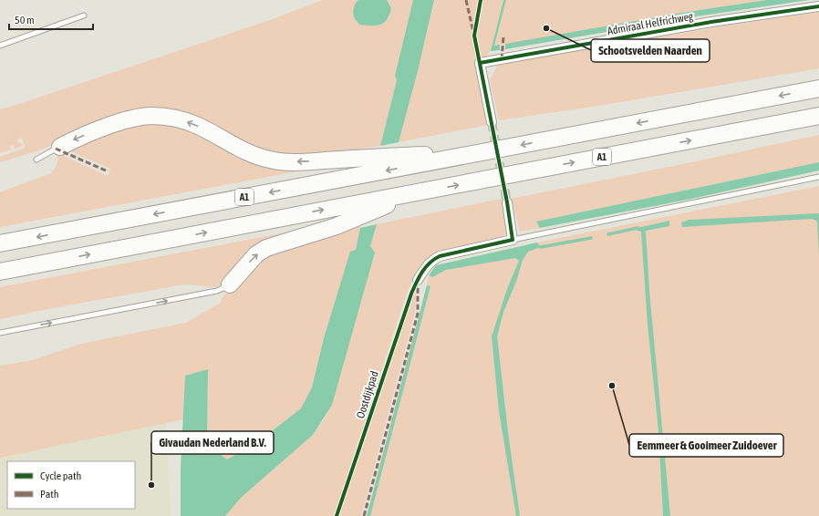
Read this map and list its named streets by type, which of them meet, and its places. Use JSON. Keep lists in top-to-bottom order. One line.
{"streets":{"highway":["A1"],"street":["Admiraal Helfrichweg"],"cycle path":["Oostdijkpad"]},"places":["Schootsvelden Naarden","Eemmeer & Gooimeer Zuidoever","Givaudan Nederland B.V."],"legend":["Cycle path","Path"],"scale_bar":"50 m"}
